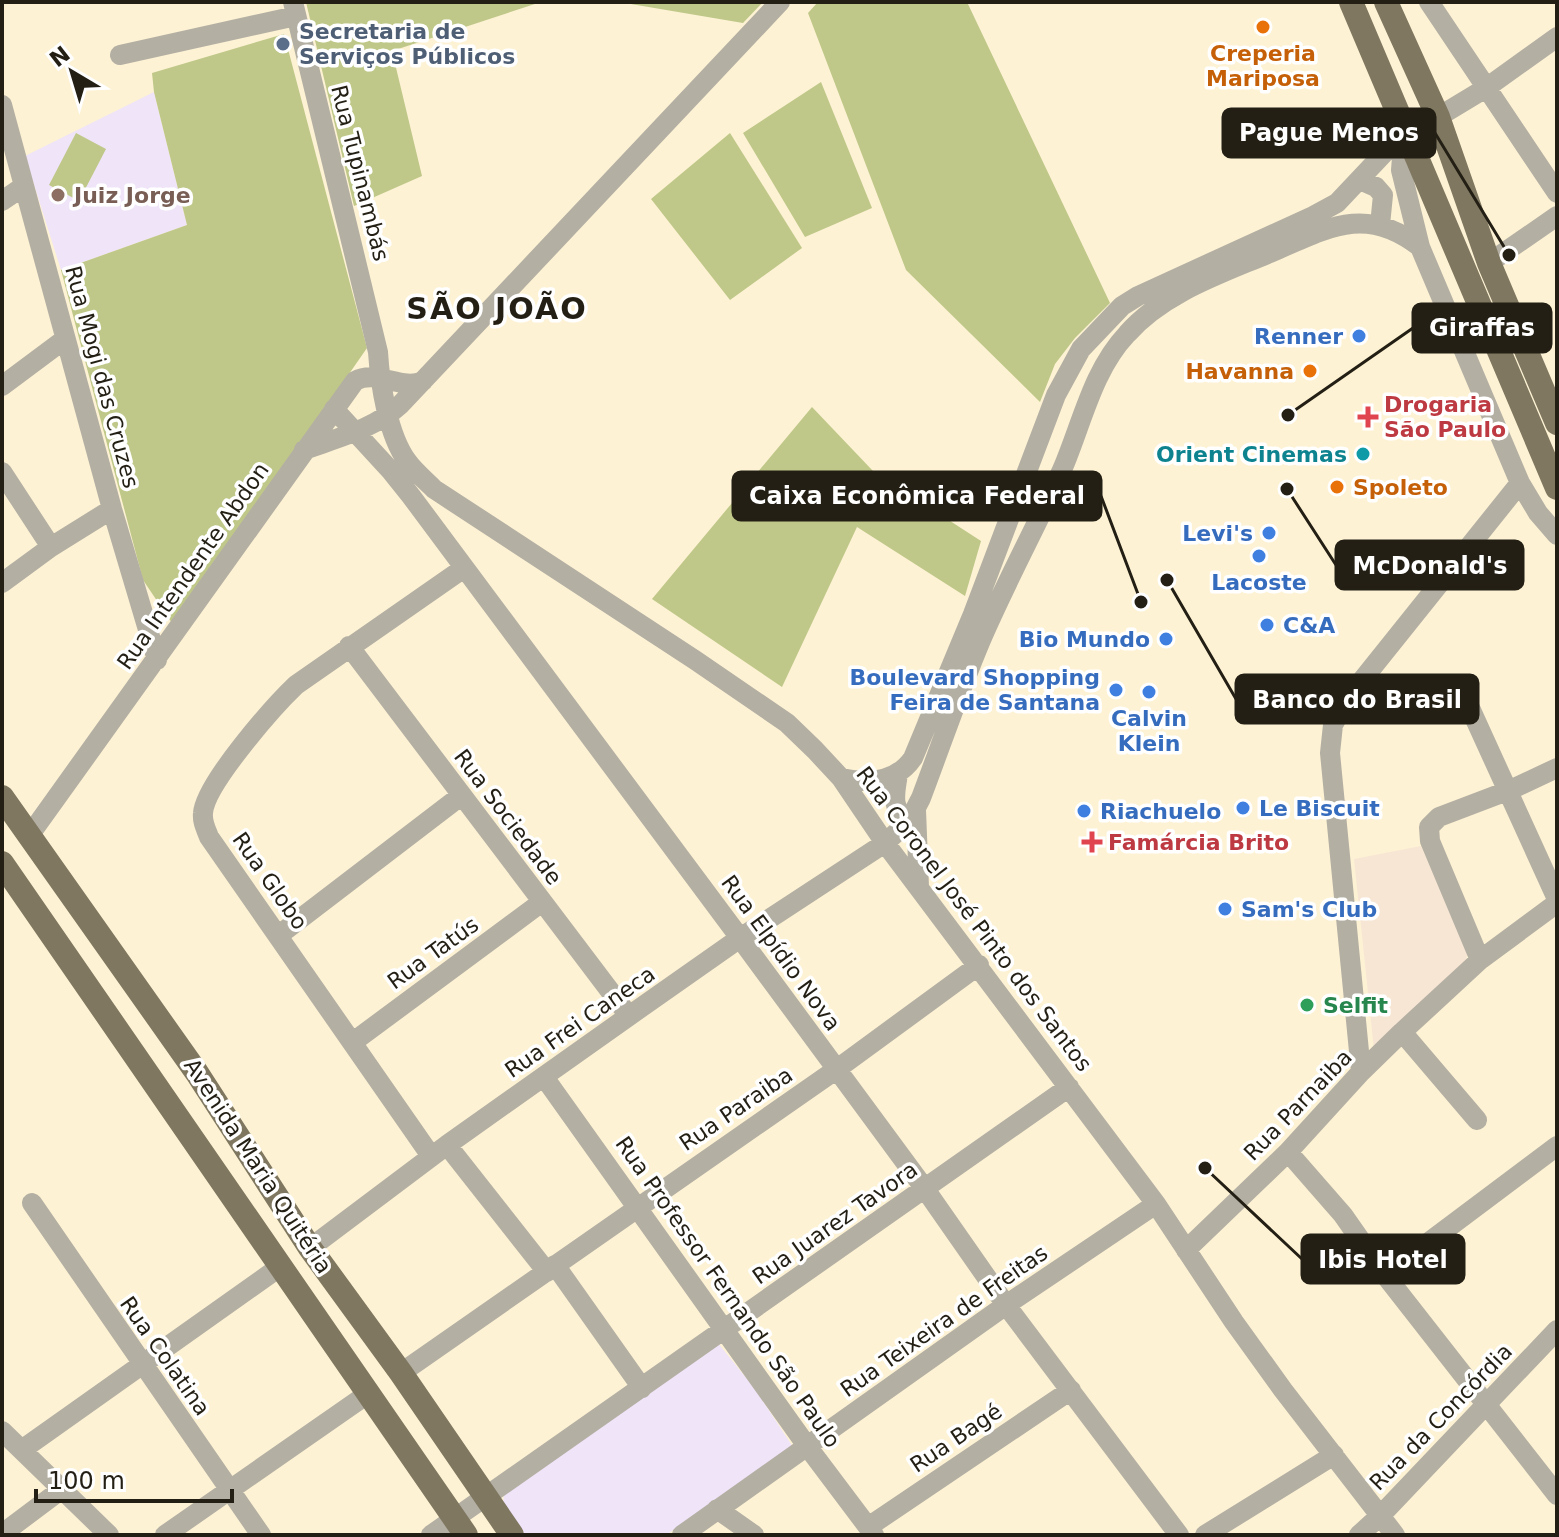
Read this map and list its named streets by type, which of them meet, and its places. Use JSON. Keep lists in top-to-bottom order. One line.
{"streets":{"main road":["Avenida Maria Quitéria"],"street":["Rua Tupinambás","Rua Mogi das Cruzes","Rua Intendente Abdon","Rua Sociedade","Rua Globo","Rua Coronel José Pinto dos Santos","Rua Tatús","Rua Elpídio Nova","Rua Frei Caneca","Rua Parnaiba","Rua Paraiba","Rua Juarez Tavora","Rua Professor Fernando São Paulo","Rua Teixeira de Freitas","Rua Colatina","Rua da Concórdia","Rua Bagé"]},"crossings":[["Rua Tupinambás","Rua Intendente Abdon"],["Rua Tupinambás","Rua Coronel José Pinto dos Santos"],["Rua Mogi das Cruzes","Rua Intendente Abdon"],["Rua Intendente Abdon","Rua Elpídio Nova"],["Rua Intendente Abdon","Avenida Maria Quitéria"],["Rua Sociedade","Rua Globo"],["Rua Sociedade","Rua Tatús"],["Rua Sociedade","Rua Frei Caneca"],["Rua Globo","Rua Tatús"],["Rua Globo","Rua Elpídio Nova"],["Rua Globo","Rua Frei Caneca"],["Rua Globo","Rua Paraiba"],["Rua Globo","Rua Juarez Tavora"],["Rua Coronel José Pinto dos Santos","Rua Frei Caneca"],["Rua Coronel José Pinto dos Santos","Rua Parnaiba"],["Rua Coronel José Pinto dos Santos","Rua Paraiba"],["Rua Coronel José Pinto dos Santos","Rua Juarez Tavora"],["Rua Coronel José Pinto dos Santos","Rua Teixeira de Freitas"],["Rua Coronel José Pinto dos Santos","Rua da Concórdia"],["Rua Elpídio Nova","Rua Frei Caneca"],["Rua Elpídio Nova","Rua Paraiba"],["Rua Elpídio Nova","Rua Juarez Tavora"],["Rua Elpídio Nova","Rua Teixeira de Freitas"],["Rua Elpídio Nova","Rua Bagé"],["Rua Frei Caneca","Avenida Maria Quitéria"],["Rua Frei Caneca","Rua Professor Fernando São Paulo"],["Rua Paraiba","Avenida Maria Quitéria"],["Rua Paraiba","Rua Professor Fernando São Paulo"],["Avenida Maria Quitéria","Rua Juarez Tavora"],["Rua Juarez Tavora","Rua Professor Fernando São Paulo"],["Rua Professor Fernando São Paulo","Rua Teixeira de Freitas"],["Rua Professor Fernando São Paulo","Rua Bagé"]],"districts":["SÃO JOÃO"],"places":{"other":["Creperia Mariposa","Secretaria de Serviços Públicos","Juiz Jorge","Pague Menos","Renner","Havanna","Giraffas","Orient Cinemas","Spoleto","McDonald's","Levi's","Lacoste","Banco do Brasil","Caixa Econômica Federal","C&A","Bio Mundo","Boulevard Shopping Feira de Santana","Calvin Klein","Le Biscuit","Riachuelo","Sam's Club","Selfit","Ibis Hotel"],"health":["Drogaria São Paulo","Famárcia Brito"]},"scale_bar":"100 m","north":"top left"}
